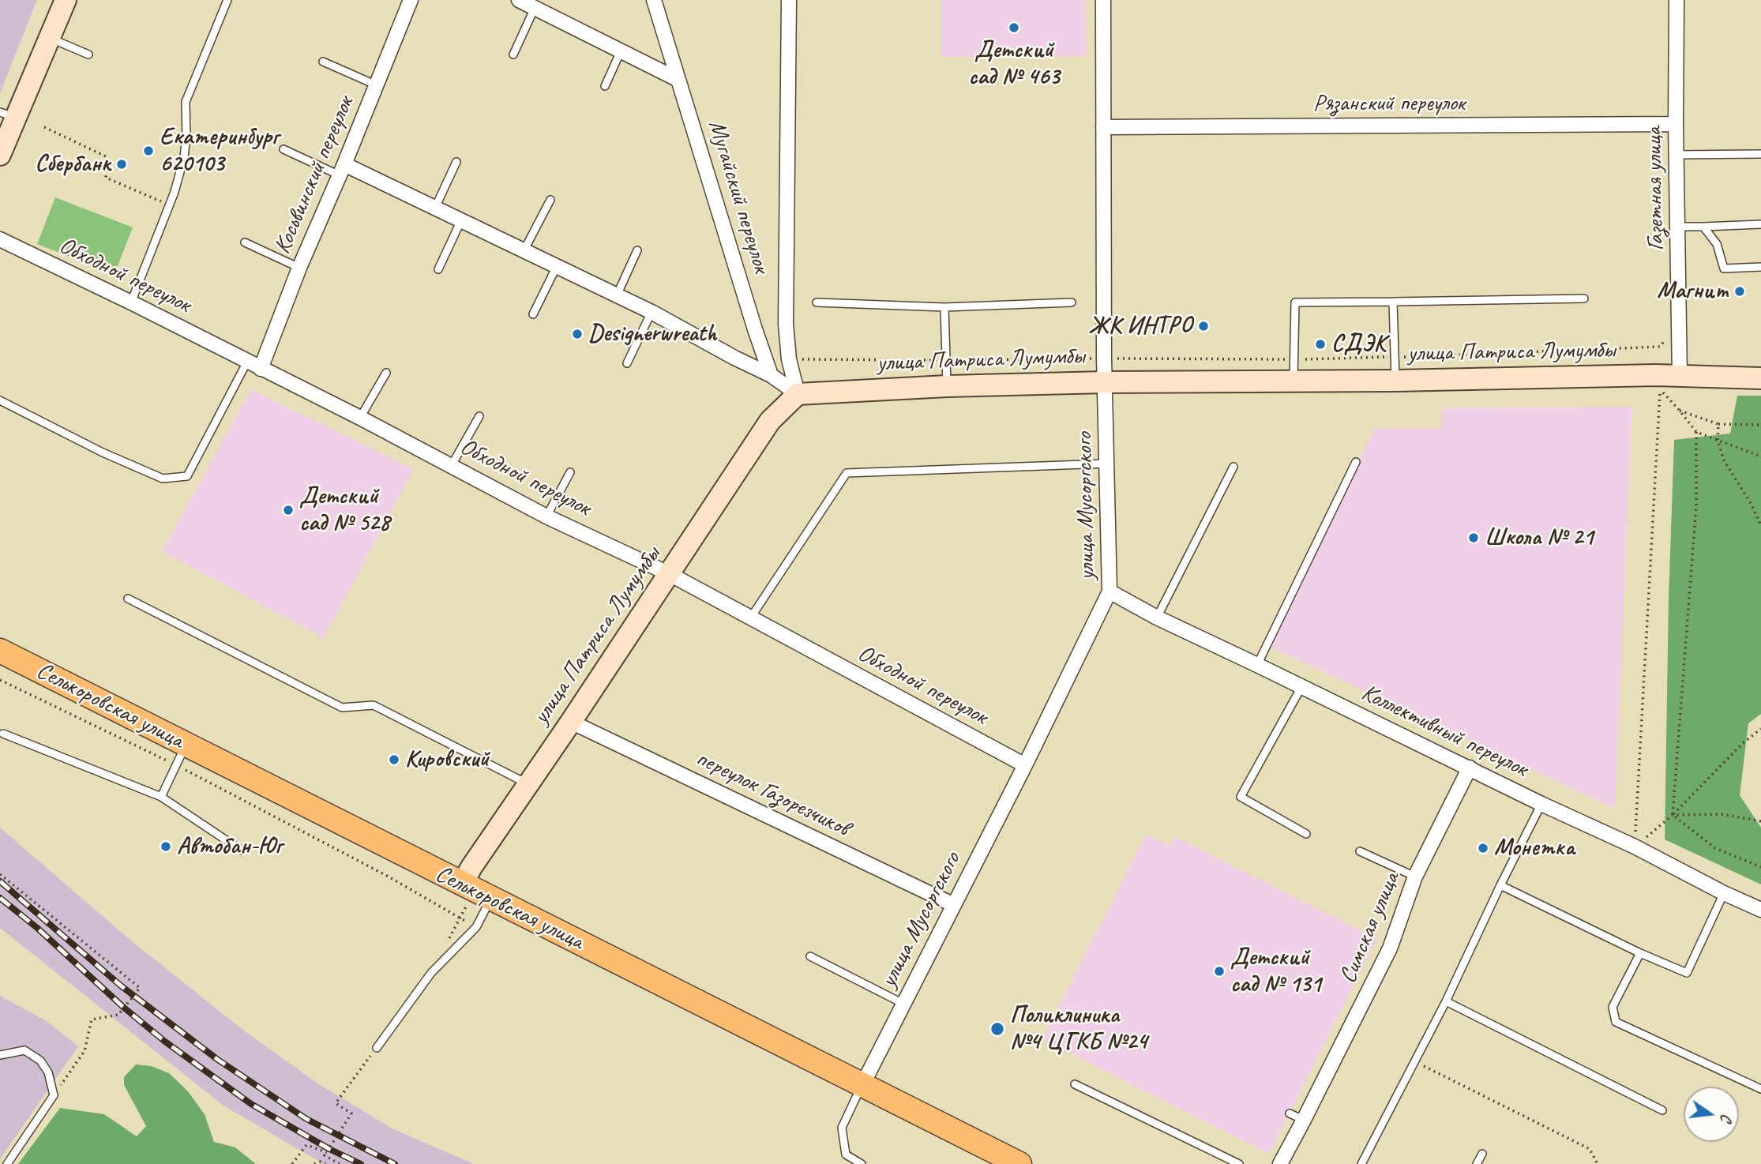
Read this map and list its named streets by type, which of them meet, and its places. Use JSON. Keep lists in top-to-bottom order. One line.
{"streets":{"main road":["Селькоровская улица"],"street":["Рязанский переулок","Косьвинский переулок","Газетная улица","Мугайский переулок","Обходной переулок","улица Патриса Лумумбы","улица Мусоргского","Коллективный переулок","переулок Газорезчиков","Симская улица"]},"crossings":[["Рязанский переулок","Газетная улица"],["Рязанский переулок","улица Мусоргского"],["Косьвинский переулок","Обходной переулок"],["Газетная улица","улица Патриса Лумумбы"],["Обходной переулок","улица Патриса Лумумбы"],["Обходной переулок","улица Мусоргского"],["улица Патриса Лумумбы","улица Мусоргского"],["улица Патриса Лумумбы","Селькоровская улица"],["улица Патриса Лумумбы","переулок Газорезчиков"],["улица Мусоргского","Селькоровская улица"],["улица Мусоргского","Коллективный переулок"],["улица Мусоргского","переулок Газорезчиков"],["Коллективный переулок","Симская улица"]],"places":["Детский сад № 463","Екатеринбург 620103","Сбербанк","Магнит","ЖК ИНТРО","Designerwreath","СДЭК","Детский сад № 528","Школа № 21","Кировский","Автобан-Юг","Монетка","Детский сад № 131","Поликлиника №4 ЦГКБ №24"],"north":"right"}
